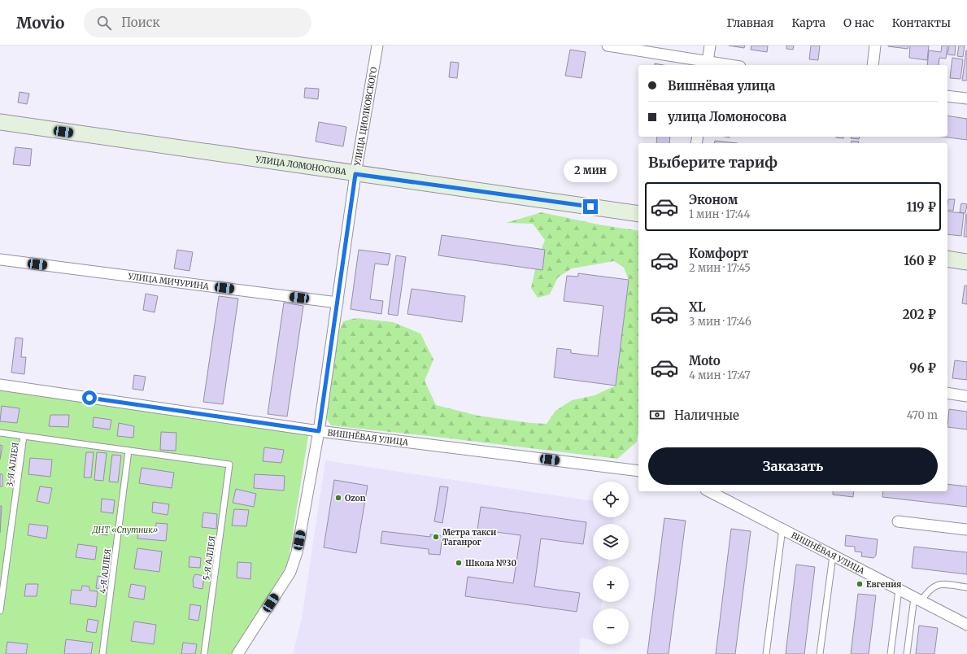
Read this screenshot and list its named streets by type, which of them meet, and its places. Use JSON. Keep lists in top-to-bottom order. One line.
{"streets":{"street":["УЛИЦА ЦИОЛКОВСКОГО","УЛИЦА ЛОМОНОСОВА","УЛИЦА МИЧУРИНА","ВИШНЁВАЯ УЛИЦА"],"lane":["3-Я АЛЛЕЯ","5-Я АЛЛЕЯ","4-Я АЛЛЕЯ"]},"crossings":[["УЛИЦА ЦИОЛКОВСКОГО","УЛИЦА ЛОМОНОСОВА"],["УЛИЦА ЦИОЛКОВСКОГО","УЛИЦА МИЧУРИНА"],["УЛИЦА ЦИОЛКОВСКОГО","ВИШНЁВАЯ УЛИЦА"],["5-Я АЛЛЕЯ","4-Я АЛЛЕЯ"]],"parks":["ДНТ «Спутник»"],"places":["Ozon","Метра такси Таганрог","Школа №30","Евгения"],"page":{"header":"Movio","search":"Поиск","nav":["Главная","Карта","О нас","Контакты"],"banner":["Вишнёвая улица","улица Ломоносова"],"heading":"Выберите тариф","bubble":"2 мин","list":[{"name":"Эконом","note":"1 мин · 17:44","value":"119 ₽"},{"name":"Комфорт","note":"2 мин · 17:45","value":"160 ₽"},{"name":"XL","note":"3 мин · 17:46","value":"202 ₽"},{"name":"Moto","note":"4 мин · 17:47","value":"96 ₽"}],"pay":["Наличные","470 m"],"buttons":"Заказать","map_buttons":["+","−"]}}
